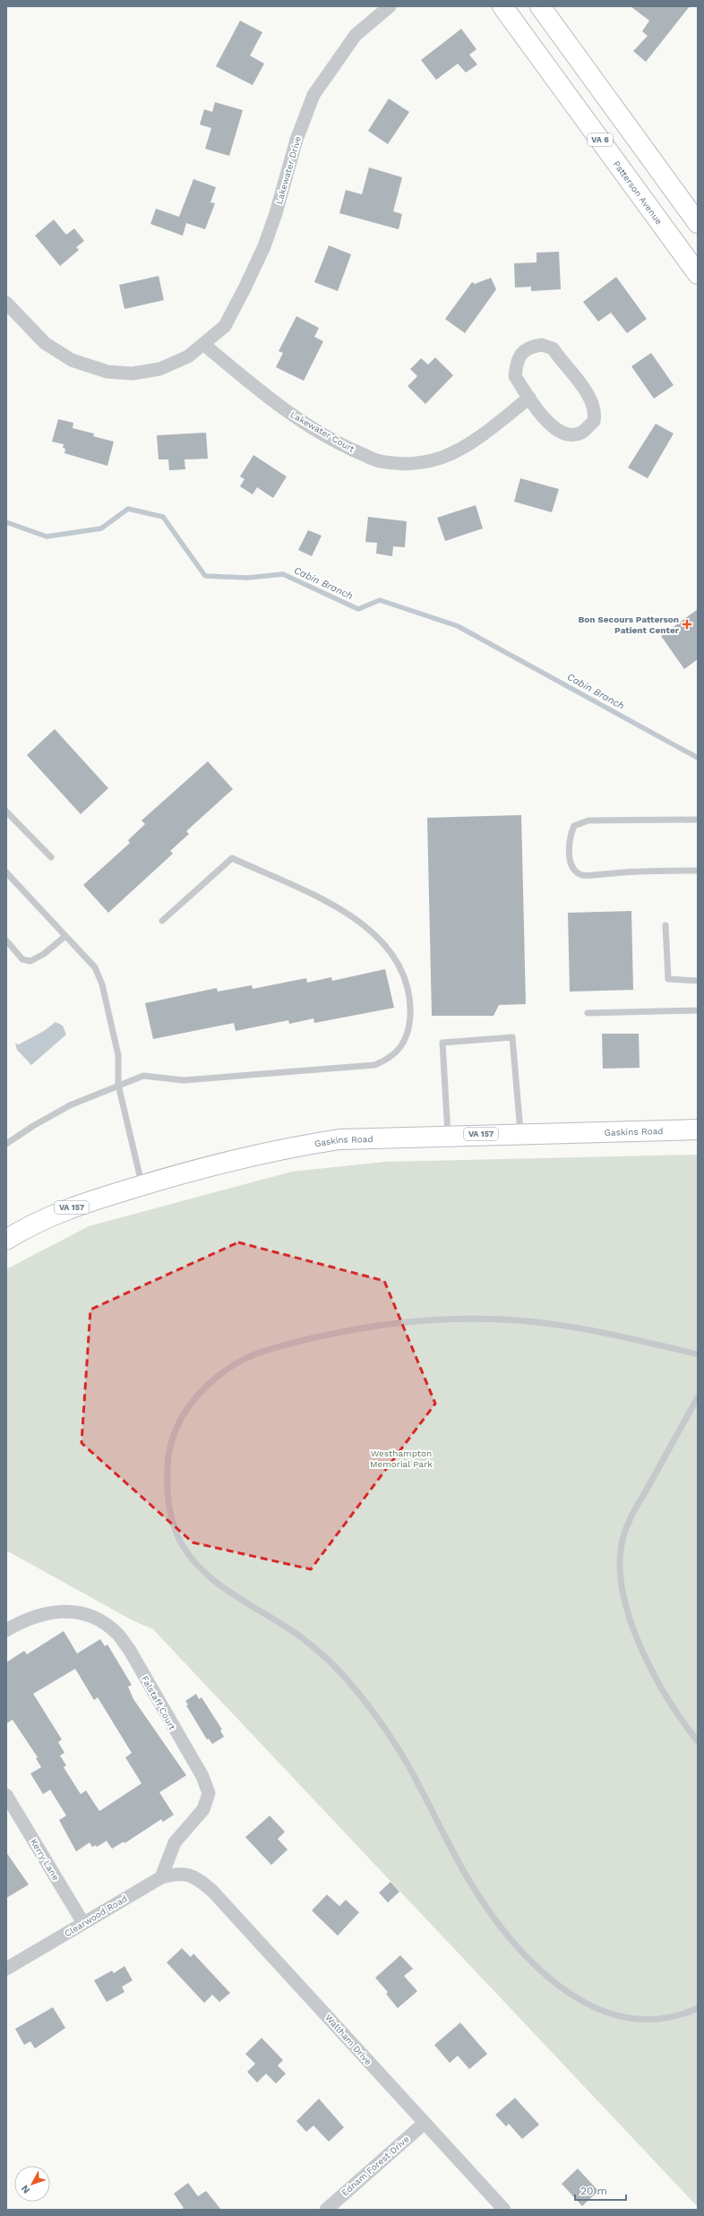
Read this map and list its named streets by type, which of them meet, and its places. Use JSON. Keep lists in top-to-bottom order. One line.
{"streets":{"main road":["VA 6","Patterson Avenue","Gaskins Road","VA 157"],"street":["Lakewater Drive","Lakewater Court","Falstaff Court","Kerry Lane","Clearwood Road","Waltham Drive","Ednam Forest Drive"]},"crossings":[["Lakewater Drive","Lakewater Court"],["Falstaff Court","Clearwood Road"],["Kerry Lane","Clearwood Road"],["Clearwood Road","Waltham Drive"],["Waltham Drive","Ednam Forest Drive"]],"water":["Cabin Branch"],"parks":["Westhampton Memorial Park"],"places":{"health":["Bon Secours Patterson Patient Center"]},"scale_bar":"20 m","north":"bottom left"}
